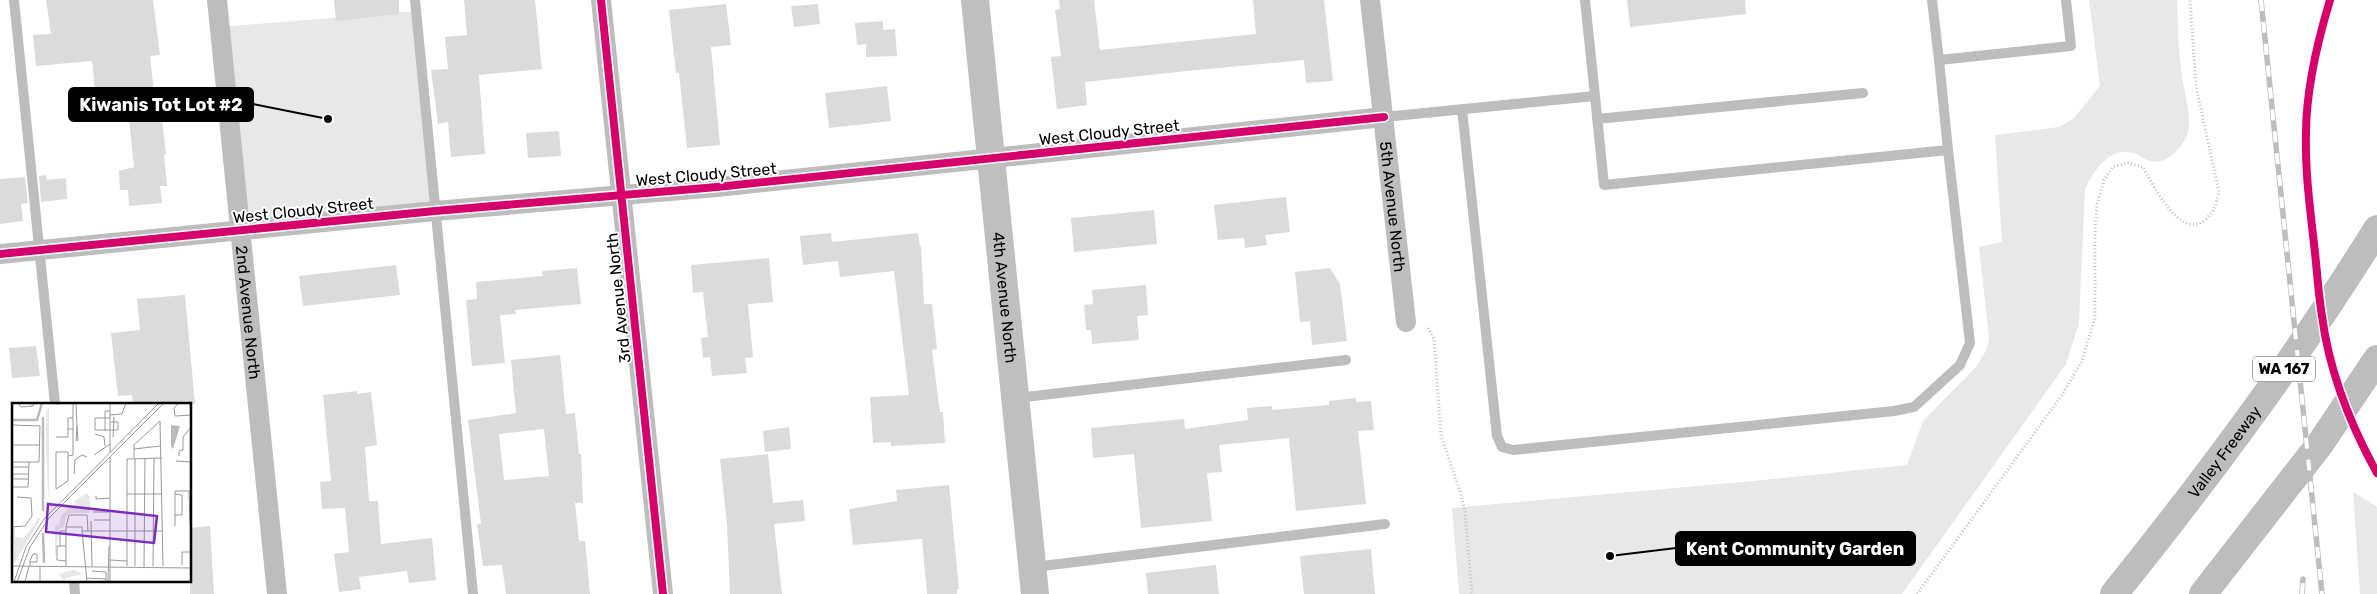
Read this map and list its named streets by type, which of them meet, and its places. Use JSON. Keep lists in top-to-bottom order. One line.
{"streets":{"highway":["WA 167","Valley Freeway"],"street":["West Cloudy Street","5th Avenue North","4th Avenue North","3rd Avenue North","2nd Avenue North"]},"crossings":[["West Cloudy Street","5th Avenue North"],["West Cloudy Street","4th Avenue North"],["West Cloudy Street","3rd Avenue North"],["West Cloudy Street","2nd Avenue North"]],"places":["Kiwanis Tot Lot #2","Kent Community Garden"]}
